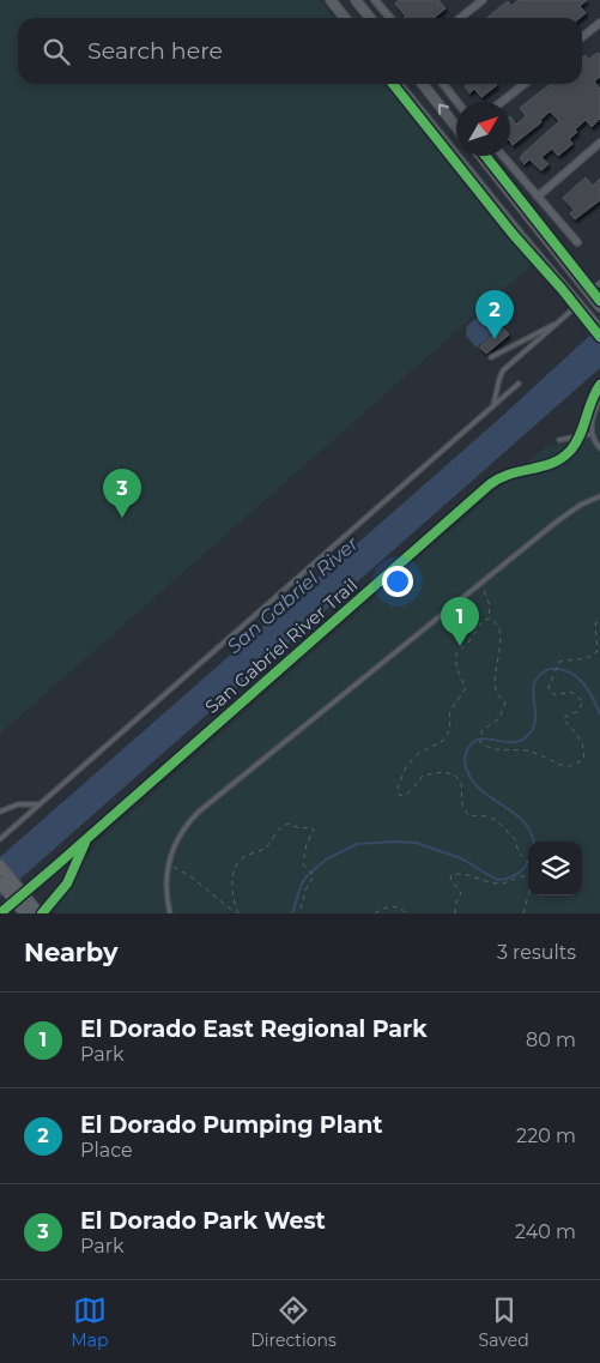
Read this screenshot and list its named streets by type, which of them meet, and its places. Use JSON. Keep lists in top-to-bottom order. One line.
{"streets":{"cycle path":["San Gabriel River Trail"]},"water":["San Gabriel River"],"north":"top right","page":{"search":"Search here","pins":["2","3","1"],"heading":["Nearby","3 results"],"list":[{"mark":"1","name":"El Dorado East Regional Park","note":"Park","value":"80 m"},{"mark":"2","name":"El Dorado Pumping Plant","note":"Place","value":"220 m"},{"mark":"3","name":"El Dorado Park West","note":"Park","value":"240 m"}],"nav":["Map","Directions","Saved"]}}
